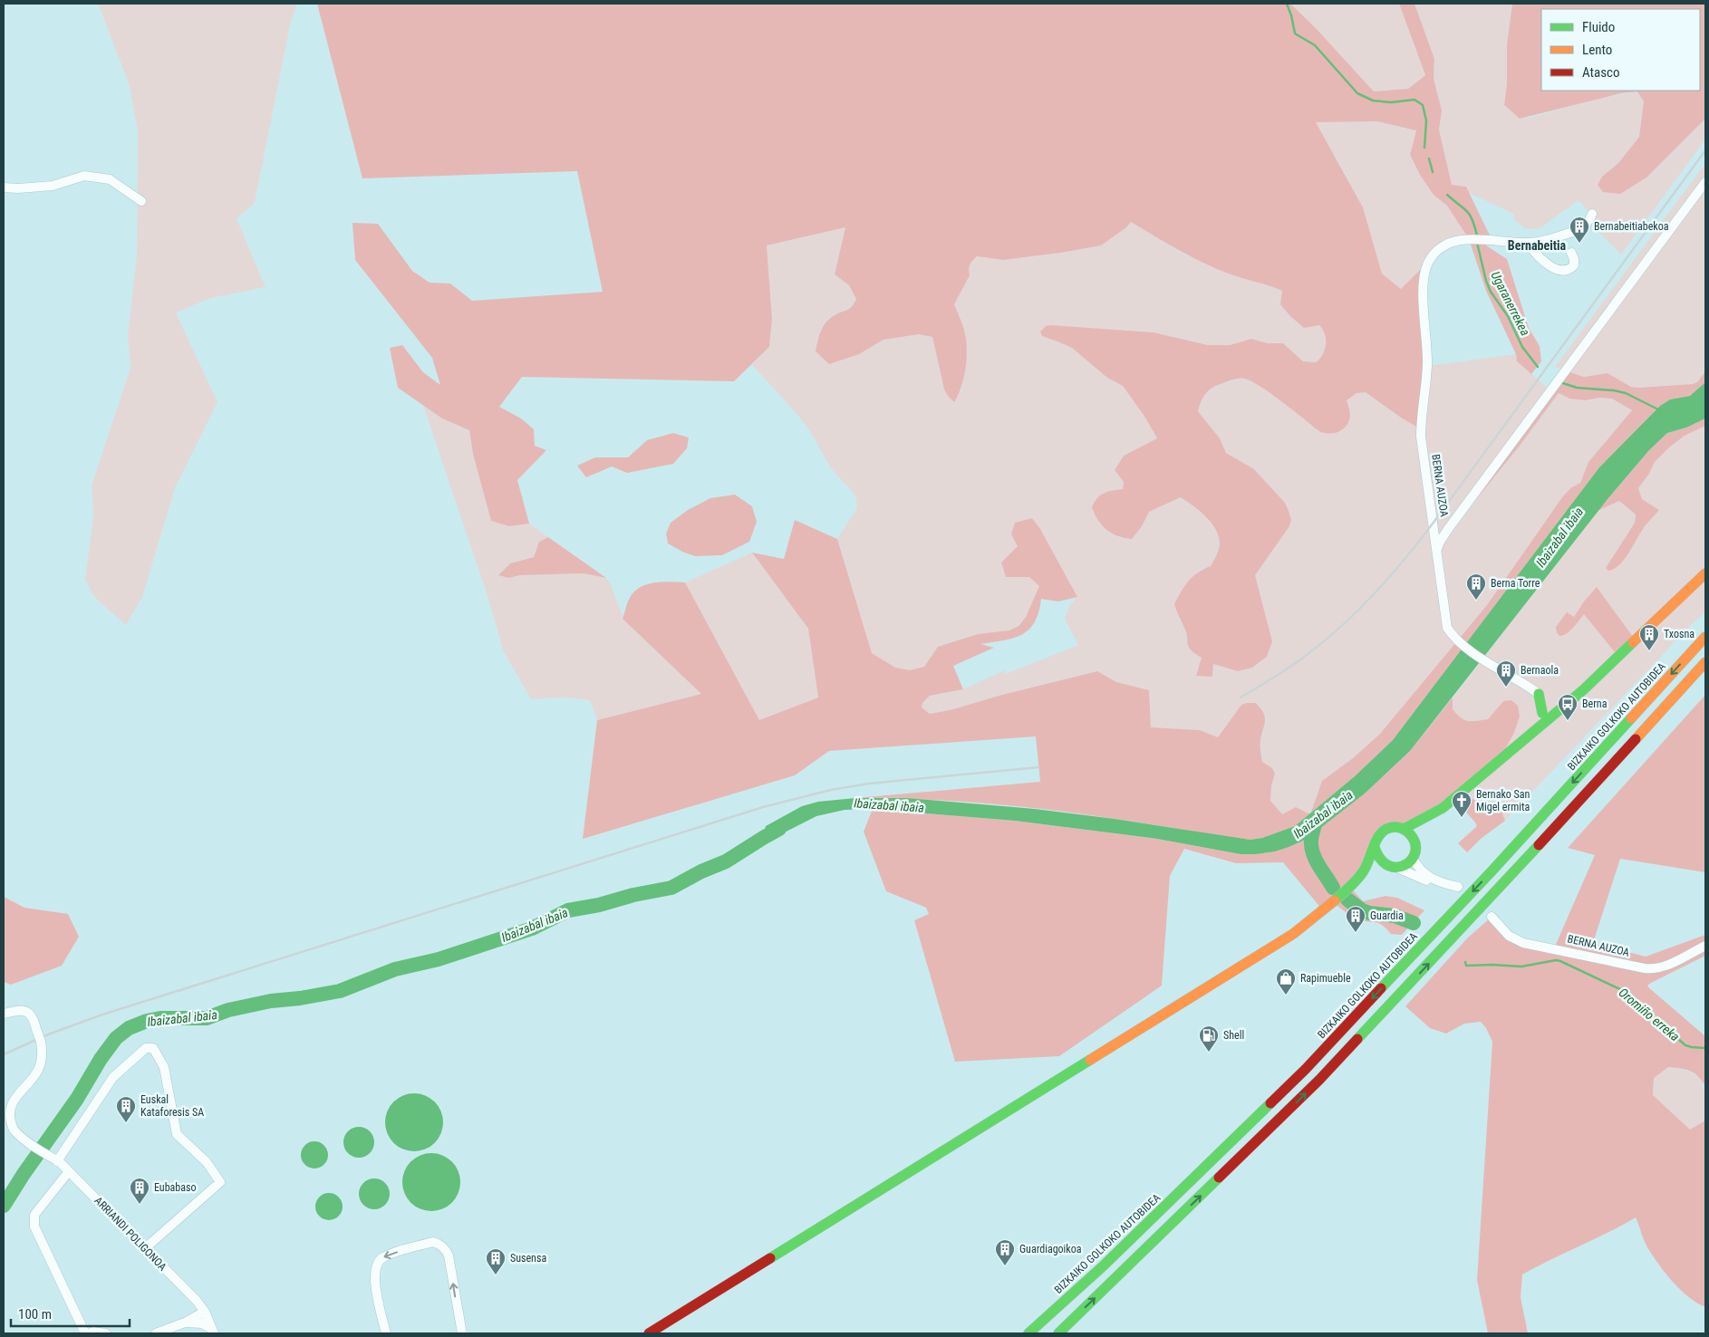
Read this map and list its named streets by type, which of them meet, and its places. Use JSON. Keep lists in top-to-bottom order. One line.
{"streets":{"highway":["BIZKAIKO GOLKOKO AUTOBIDEA"],"street":["BERNA AUZOA","ARRIANDI POLIGONOA"]},"districts":["Bernabeitia"],"water":["Ugaranerrekea","Ibaizabal ibaia","Oromiño erreka"],"places":{"building":["Bernabeitiabekoa","Berna Torre","Txosna","Bernaola","Guardia","Euskal Kataforesis SA","Eubabaso","Guardiagoikoa","Susensa"],"bus stop":["Berna"],"church":["Bernako San Migel ermita"],"shop":["Rapimueble"],"fuel station":["Shell"]},"legend":["Fluido","Lento","Atasco"],"scale_bar":"100 m"}
